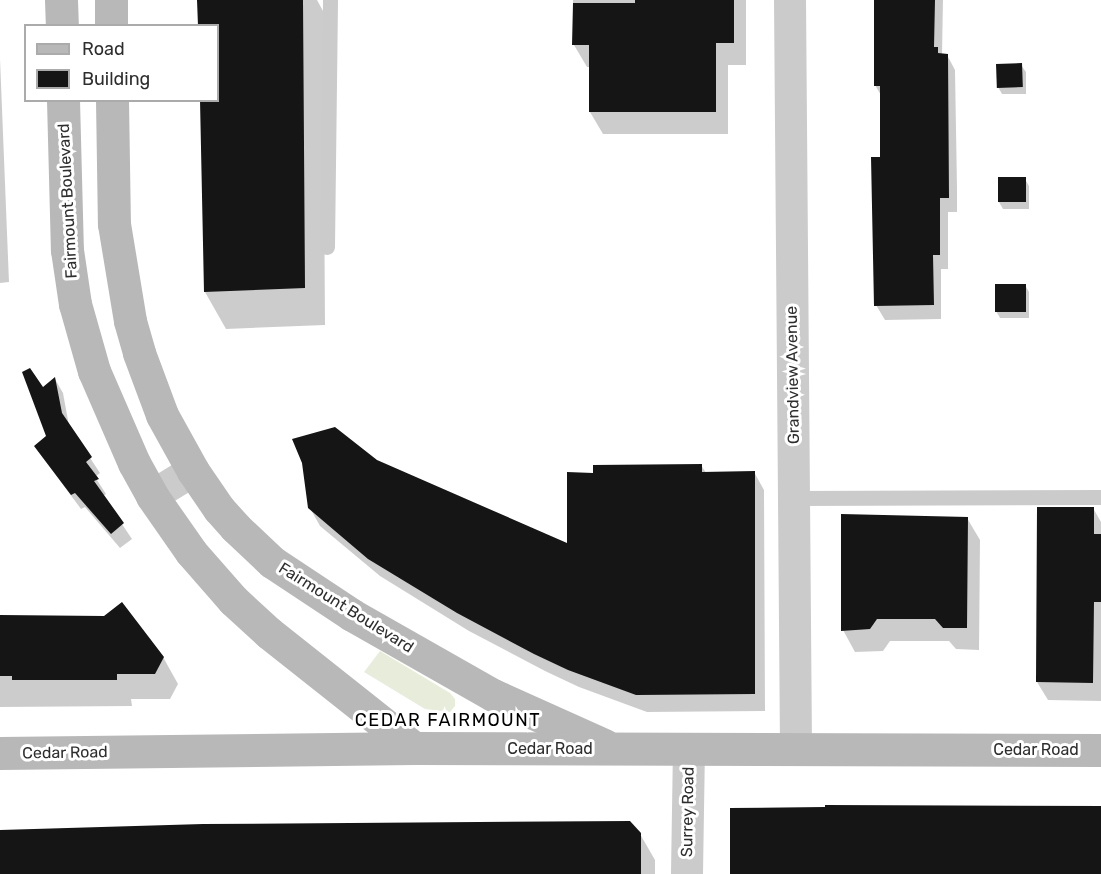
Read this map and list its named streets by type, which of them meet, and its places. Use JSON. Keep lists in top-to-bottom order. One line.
{"streets":{"main road":["Fairmount Boulevard","Cedar Road"],"street":["Grandview Avenue","Surrey Road"]},"crossings":[["Fairmount Boulevard","Cedar Road"],["Grandview Avenue","Cedar Road"],["Cedar Road","Surrey Road"]],"districts":["CEDAR FAIRMOUNT"],"legend":["Road","Building"]}
